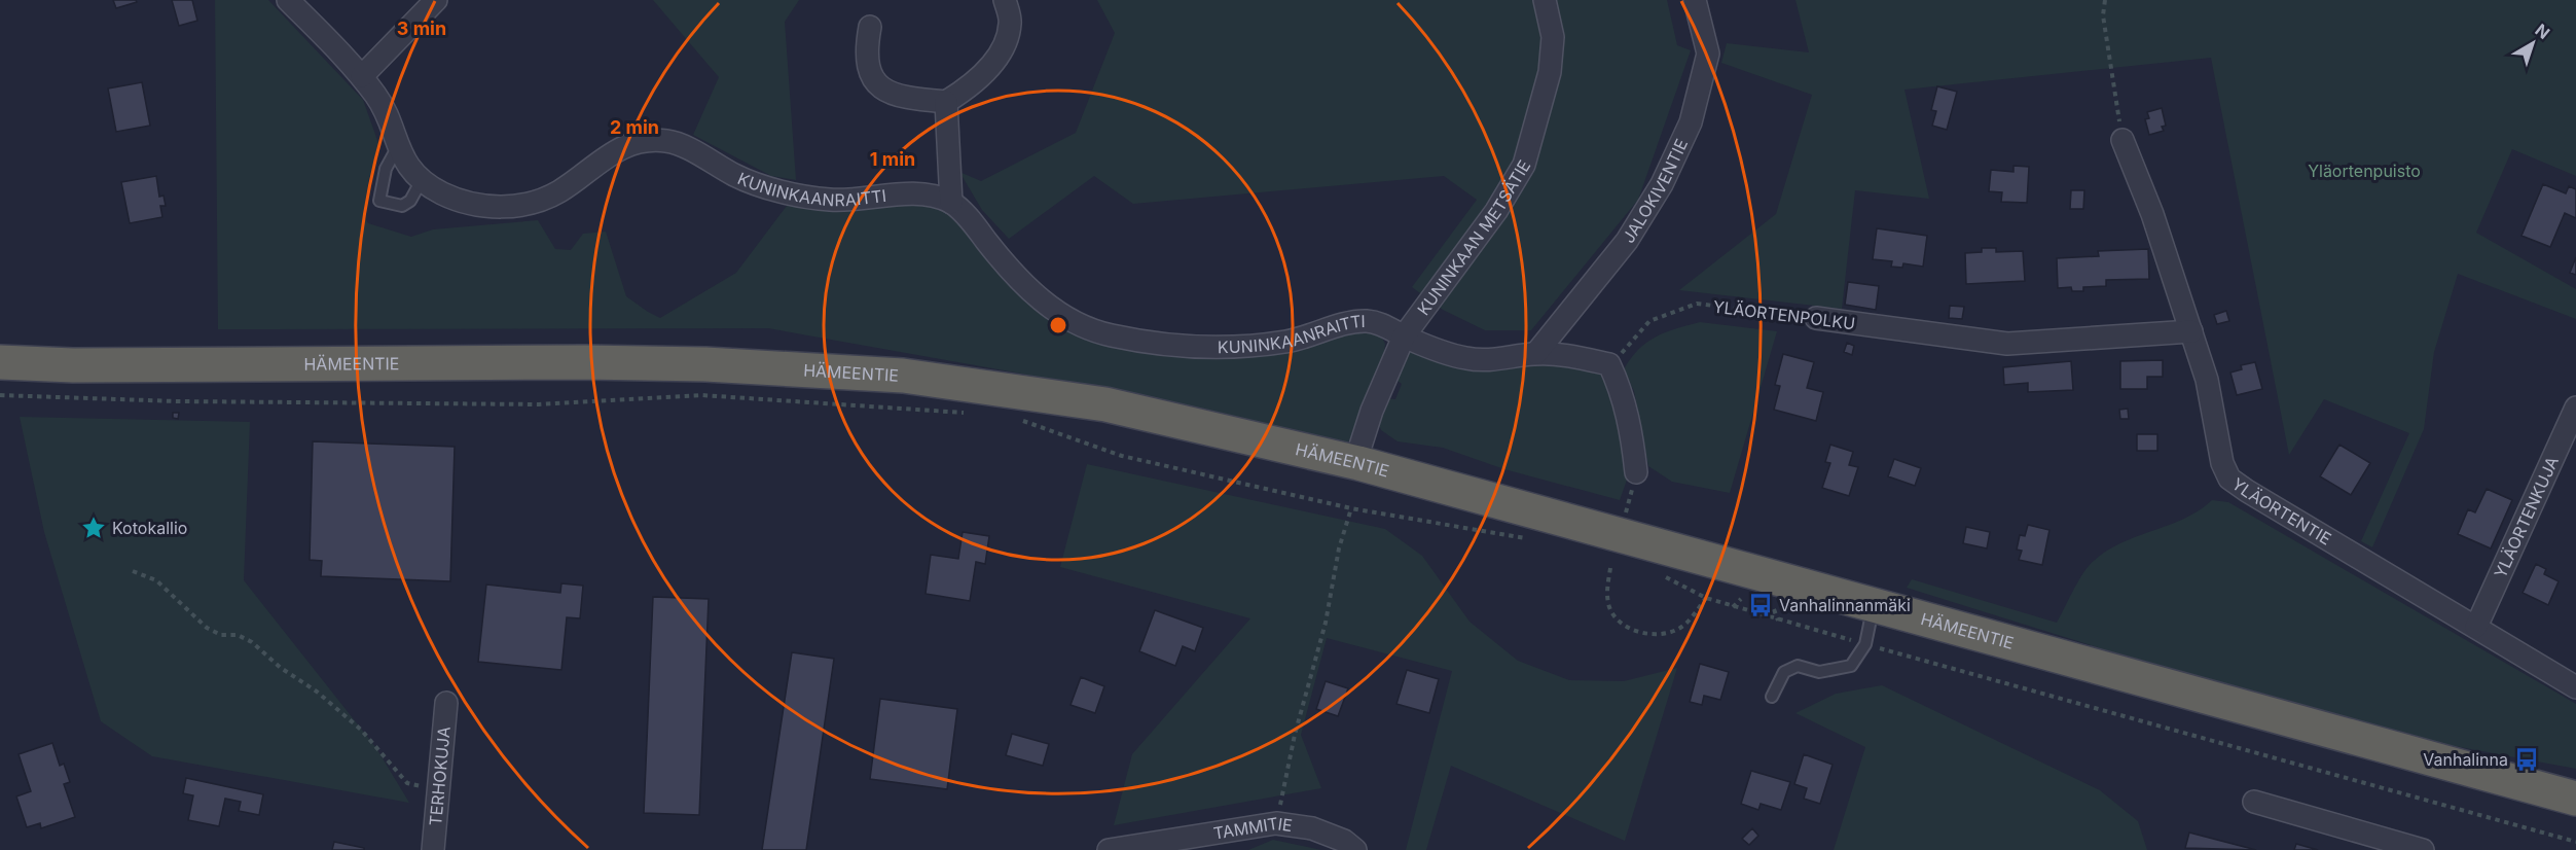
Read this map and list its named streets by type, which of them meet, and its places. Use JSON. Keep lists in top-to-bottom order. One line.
{"streets":{"highway":["HÄMEENTIE"],"street":["KUNINKAANRAITTI","JALOKIVENTIE","KUNINKAAN METSÄTIE","YLÄORTENPOLKU","YLÄORTENTIE","YLÄORTENKUJA","TERHOKUJA","TAMMITIE"]},"crossings":[["KUNINKAANRAITTI","KUNINKAAN METSÄTIE"],["KUNINKAAN METSÄTIE","HÄMEENTIE"],["YLÄORTENPOLKU","YLÄORTENTIE"],["YLÄORTENTIE","YLÄORTENKUJA"]],"parks":["Yläortenpuisto"],"places":{"place":["Kotokallio"],"bus stop":["Vanhalinnanmäki","Vanhalinna"]},"north":"top right","rings":["3 min","2 min","1 min"]}
